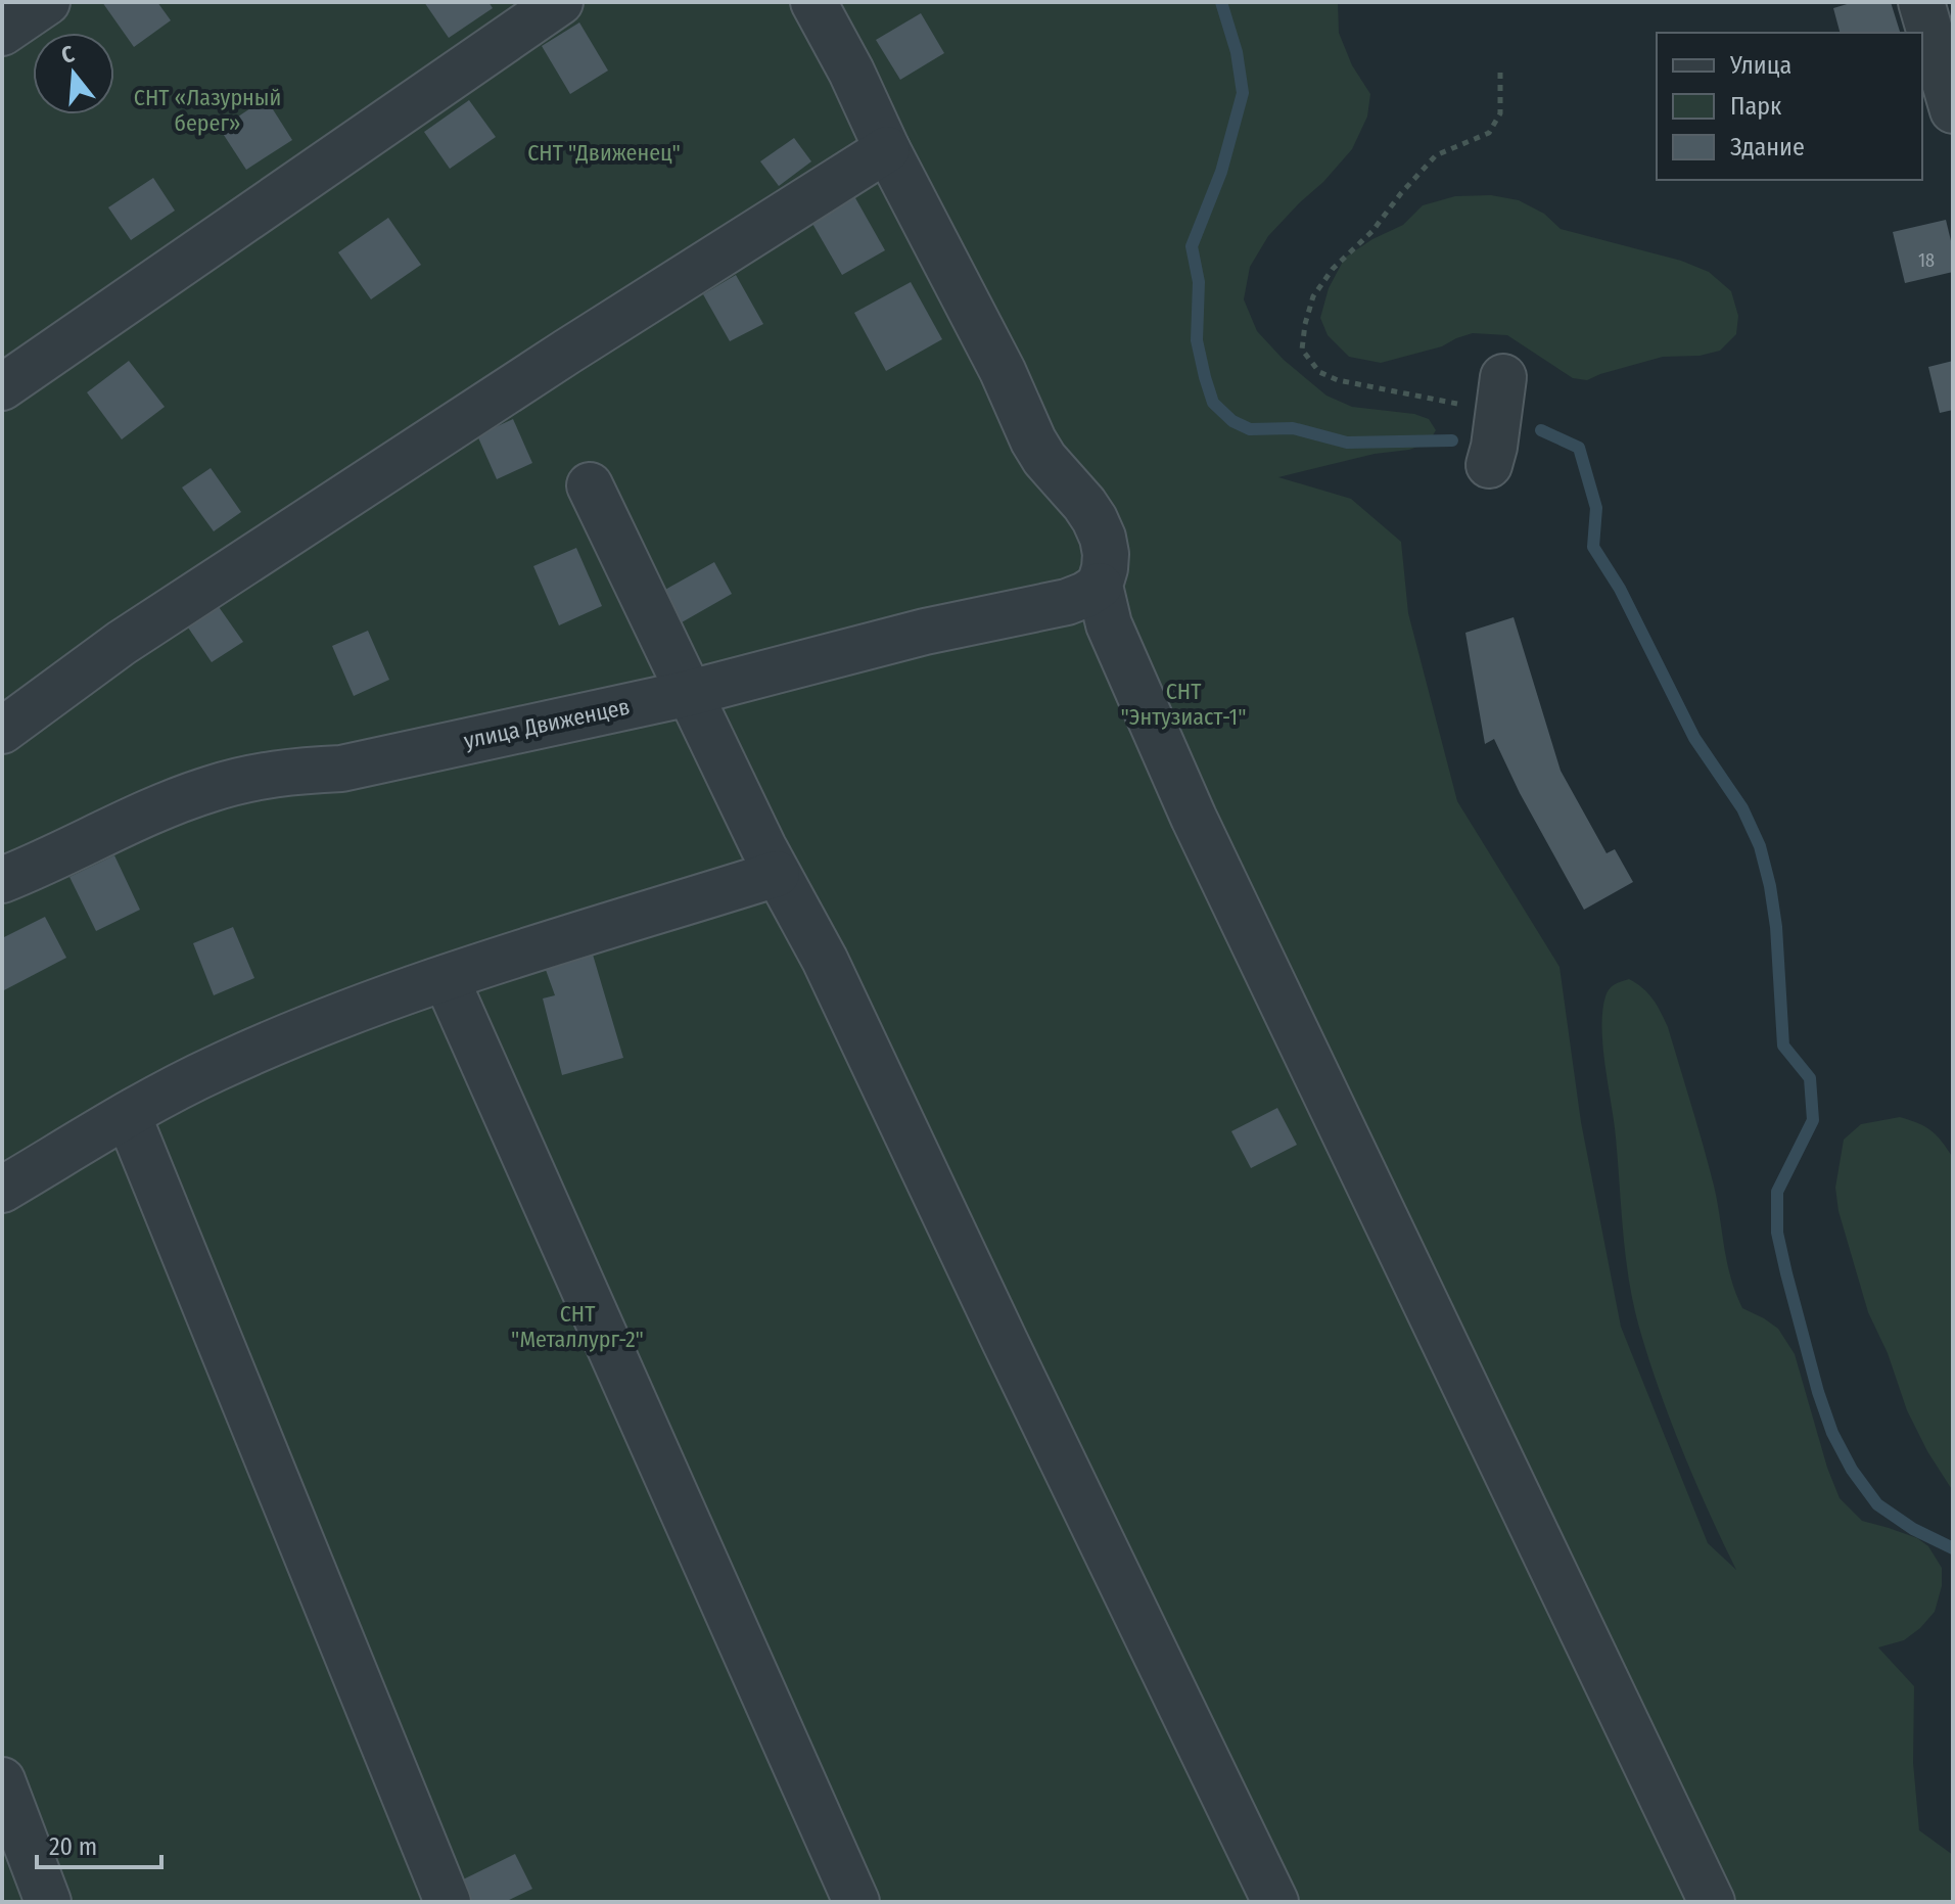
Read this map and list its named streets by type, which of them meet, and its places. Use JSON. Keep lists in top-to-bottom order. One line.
{"streets":{"street":["улица Движенцев"]},"parks":["СНТ «Лазурный берег»","СНТ \"Движенец\"","СНТ \"Энтузиаст-1\"","СНТ \"Металлург-2\""],"house_numbers":["18"],"legend":["Улица","Парк","Здание"],"scale_bar":"20 m","north":"top"}
